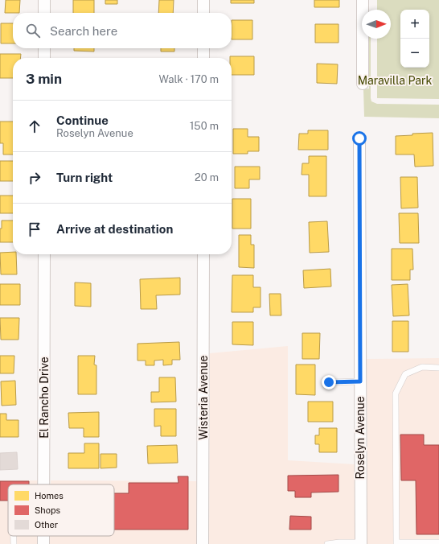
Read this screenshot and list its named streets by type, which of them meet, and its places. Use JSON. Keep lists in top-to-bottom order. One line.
{"streets":{"street":["El Rancho Drive","Wisteria Avenue","Roselyn Avenue"]},"parks":["Maravilla Park"],"legend":["Homes","Shops","Other"],"north":"right","page":{"map_buttons":["+","−"],"search":"Search here","heading":["3 min","Walk · 170 m"],"list":[["Continue","Roselyn Avenue","150 m"],["Turn right","20 m"],"Arrive at destination"]}}
